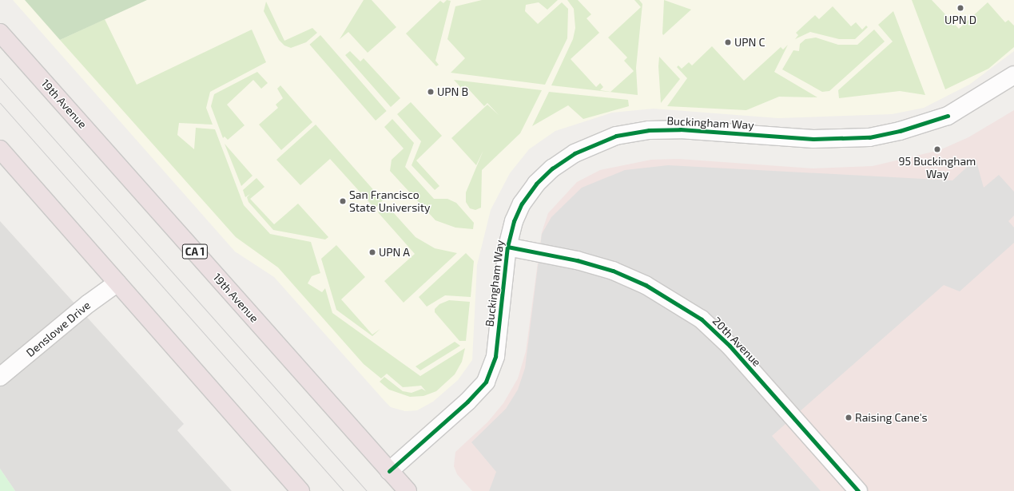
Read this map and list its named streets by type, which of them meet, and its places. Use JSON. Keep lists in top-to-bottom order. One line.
{"streets":{"highway":["19th Avenue","CA 1"],"street":["Buckingham Way","Denslowe Drive","20th Avenue"]},"crossings":[["19th Avenue","Buckingham Way"],["Buckingham Way","20th Avenue"]],"places":["UPN D","UPN C","UPN B","95 Buckingham Way","San Francisco State University","UPN A","Raising Cane's"]}
